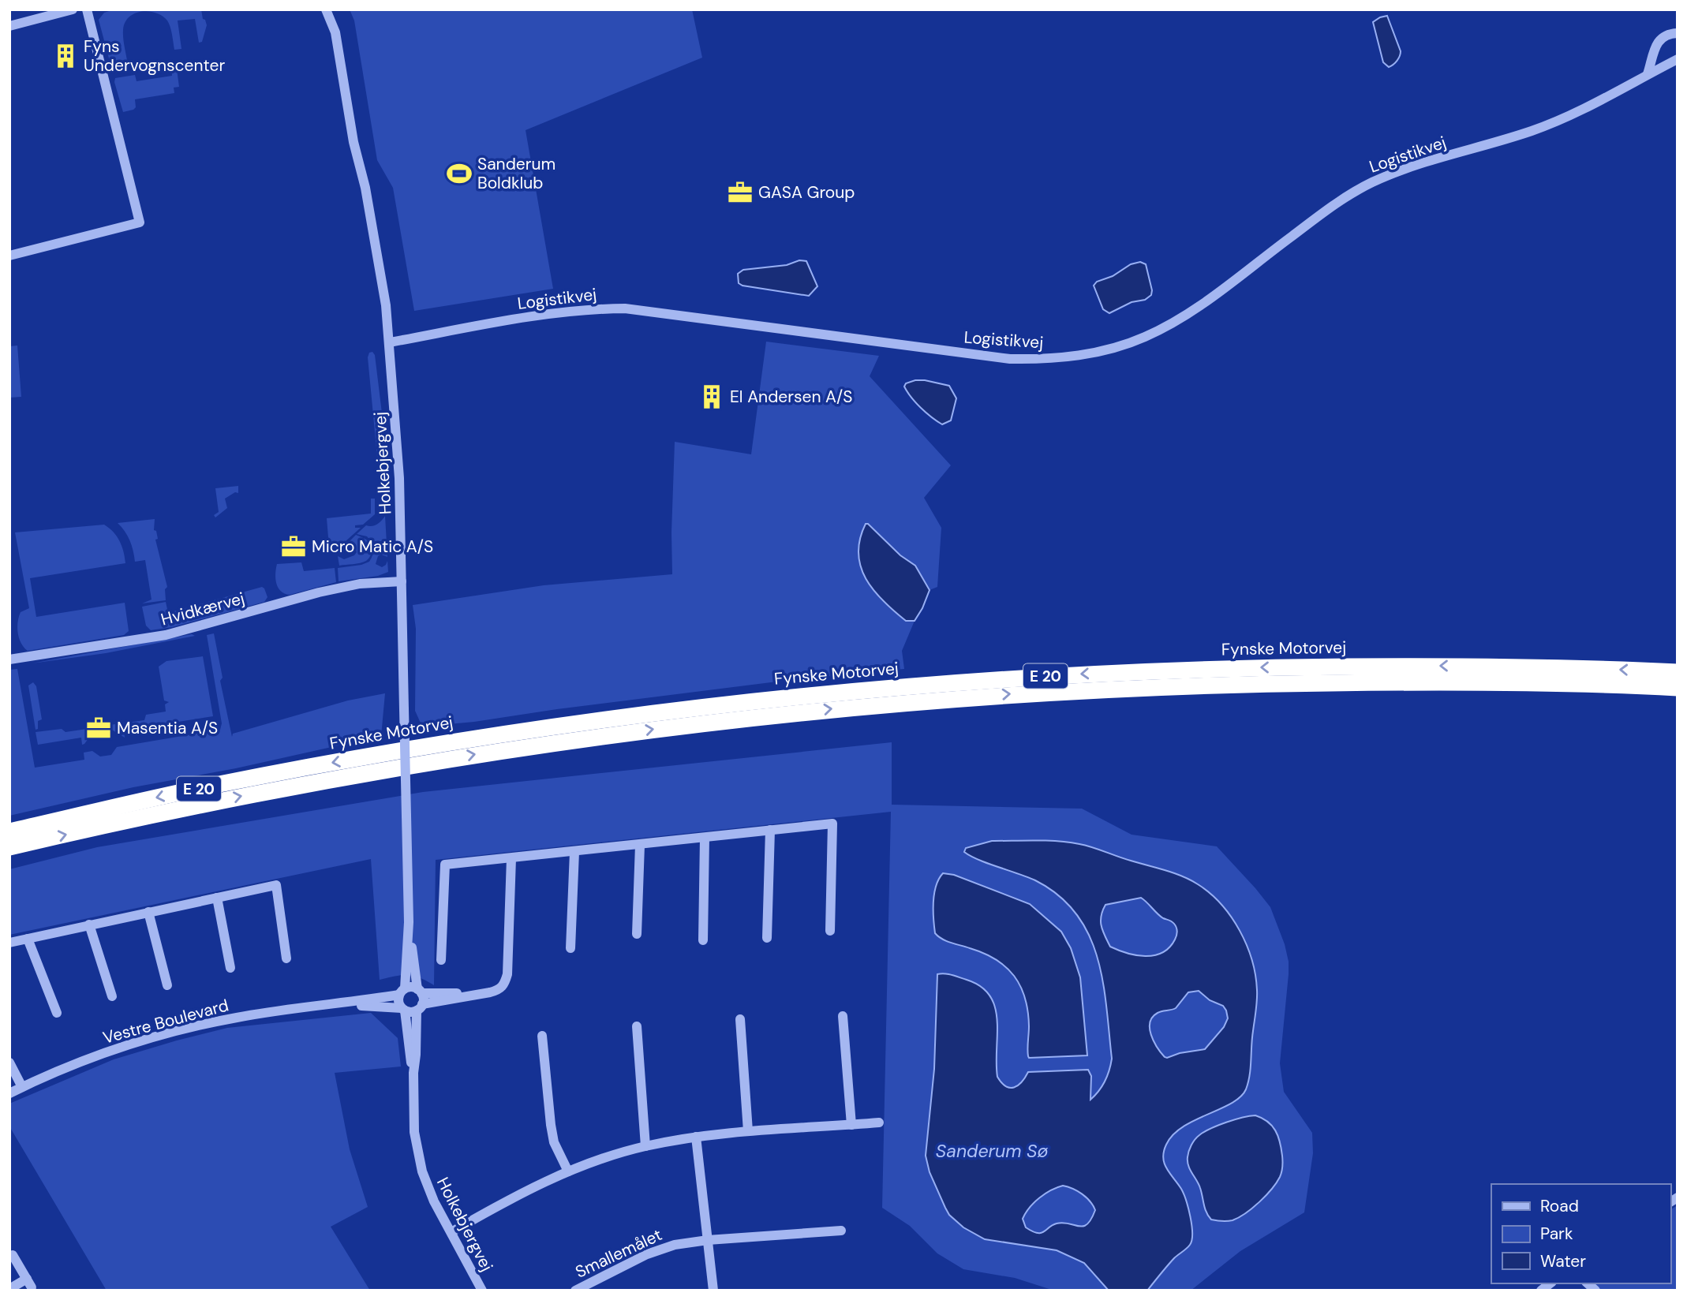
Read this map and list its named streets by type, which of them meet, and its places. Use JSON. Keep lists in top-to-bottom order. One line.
{"streets":{"highway":["Fynske Motorvej","E 20"],"street":["Logistikvej","Holkebjergvej","Hvidkærvej","Vestre Boulevard","Smallemålet"]},"crossings":[["Logistikvej","Holkebjergvej"],["Holkebjergvej","Hvidkærvej"],["Holkebjergvej","Vestre Boulevard"]],"water":["Sanderum Sø"],"places":{"building":["Fyns Undervognscenter","El Andersen A/S"],"sports":["Sanderum Boldklub"],"office":["GASA Group","Micro Matic A/S","Masentia A/S"]},"legend":["Road","Park","Water"]}
